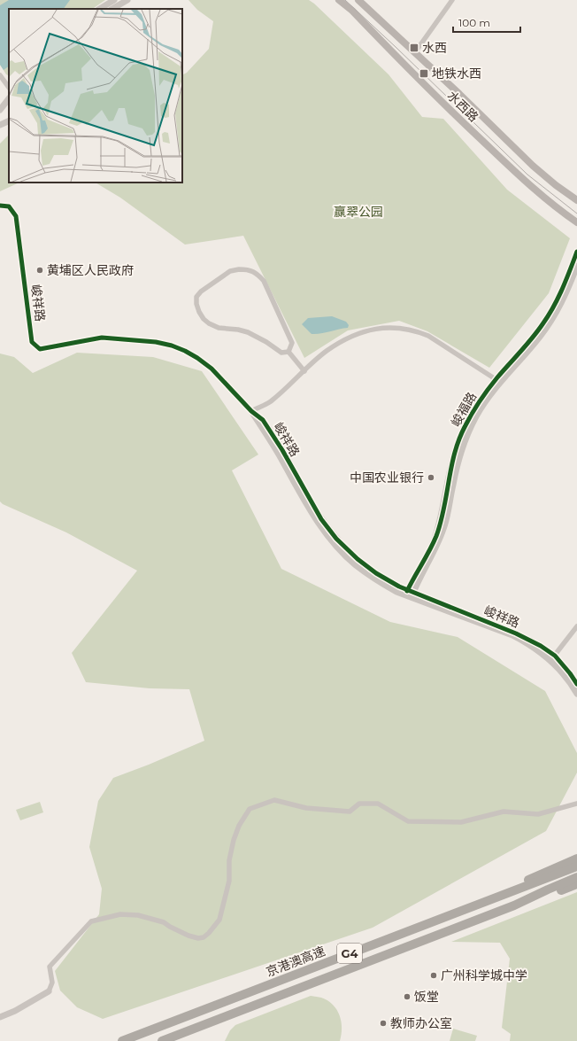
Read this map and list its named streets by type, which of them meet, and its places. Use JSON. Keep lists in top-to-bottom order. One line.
{"streets":{"highway":["G4","京港澳高速"],"main road":["水西路"],"street":["峻祥路","峻福路"]},"crossings":[["峻祥路","峻福路"]],"parks":["赢翠公园"],"places":{"transit":["水西","地铁水西"],"other":["黄埔区人民政府","中国农业银行","广州科学城中学","饭堂","教师办公室"]},"scale_bar":"100 m"}
